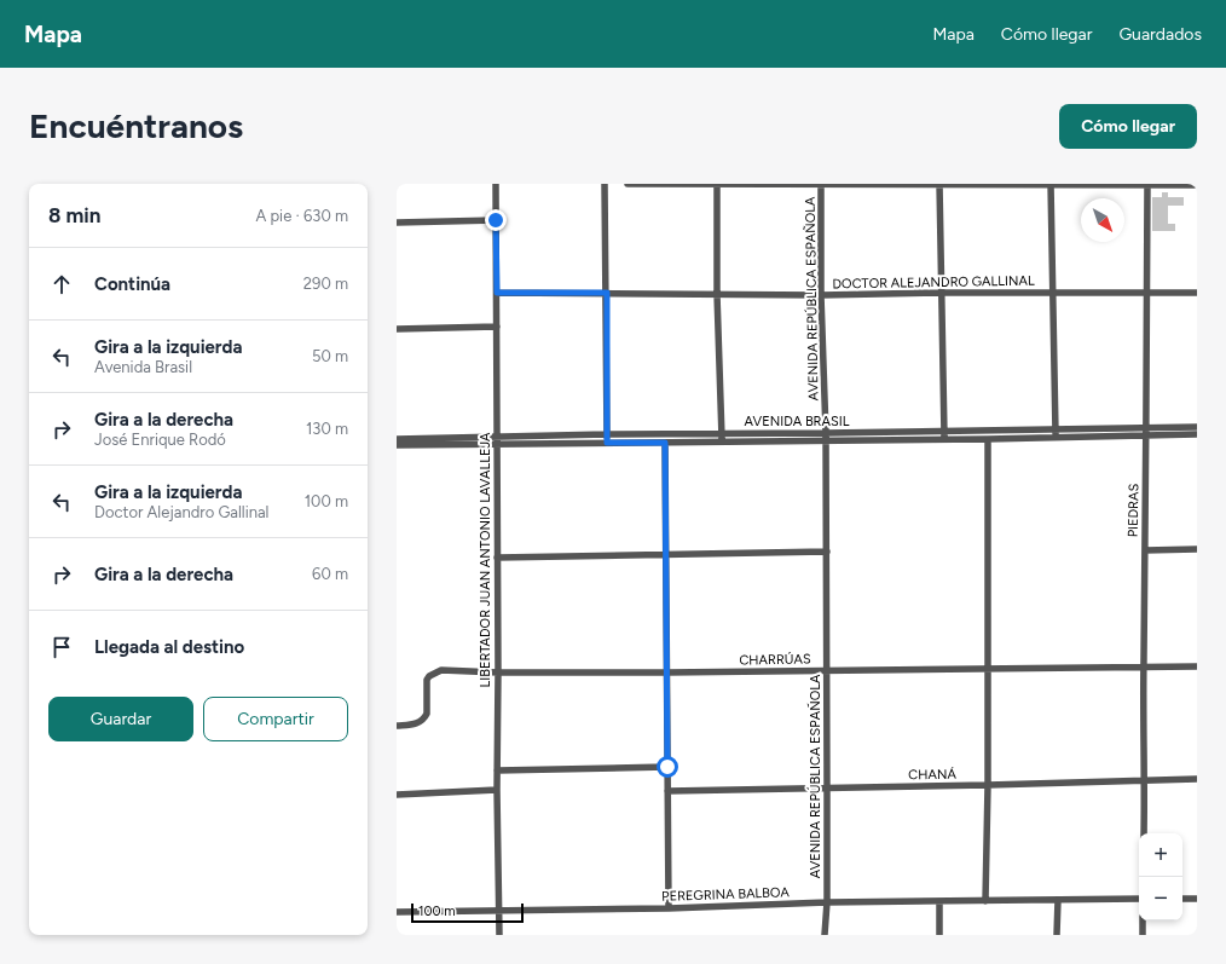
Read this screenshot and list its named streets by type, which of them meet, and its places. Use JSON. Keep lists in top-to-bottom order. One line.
{"streets":{"street":["DOCTOR ALEJANDRO GALLINAL","AVENIDA REPÚBLICA ESPAÑOLA","AVENIDA BRASIL","PIEDRAS","LIBERTADOR JUAN ANTONIO LAVALLEJA","CHARRÚAS","CHANÁ","PEREGRINA BALBOA"]},"crossings":[["DOCTOR ALEJANDRO GALLINAL","AVENIDA REPÚBLICA ESPAÑOLA"],["DOCTOR ALEJANDRO GALLINAL","PIEDRAS"],["DOCTOR ALEJANDRO GALLINAL","LIBERTADOR JUAN ANTONIO LAVALLEJA"],["AVENIDA REPÚBLICA ESPAÑOLA","AVENIDA BRASIL"],["AVENIDA REPÚBLICA ESPAÑOLA","CHARRÚAS"],["AVENIDA REPÚBLICA ESPAÑOLA","CHANÁ"],["AVENIDA REPÚBLICA ESPAÑOLA","PEREGRINA BALBOA"],["AVENIDA BRASIL","PIEDRAS"],["AVENIDA BRASIL","LIBERTADOR JUAN ANTONIO LAVALLEJA"],["PIEDRAS","CHARRÚAS"],["PIEDRAS","CHANÁ"],["LIBERTADOR JUAN ANTONIO LAVALLEJA","CHARRÚAS"],["LIBERTADOR JUAN ANTONIO LAVALLEJA","PEREGRINA BALBOA"]],"scale_bar":"100 m","north":"bottom right","page":{"header":"Mapa","nav":["Mapa","Cómo llegar","Guardados"],"buttons":["Cómo llegar",["Guardar","Compartir"]],"title":"Encuéntranos","heading":["8 min","A pie · 630 m"],"list":[["Continúa","290 m"],["Gira a la izquierda","Avenida Brasil","50 m"],["Gira a la derecha","José Enrique Rodó","130 m"],["Gira a la izquierda","Doctor Alejandro Gallinal","100 m"],["Gira a la derecha","60 m"],"Llegada al destino"],"map_buttons":["+","−"],"scale":"100 m"}}
